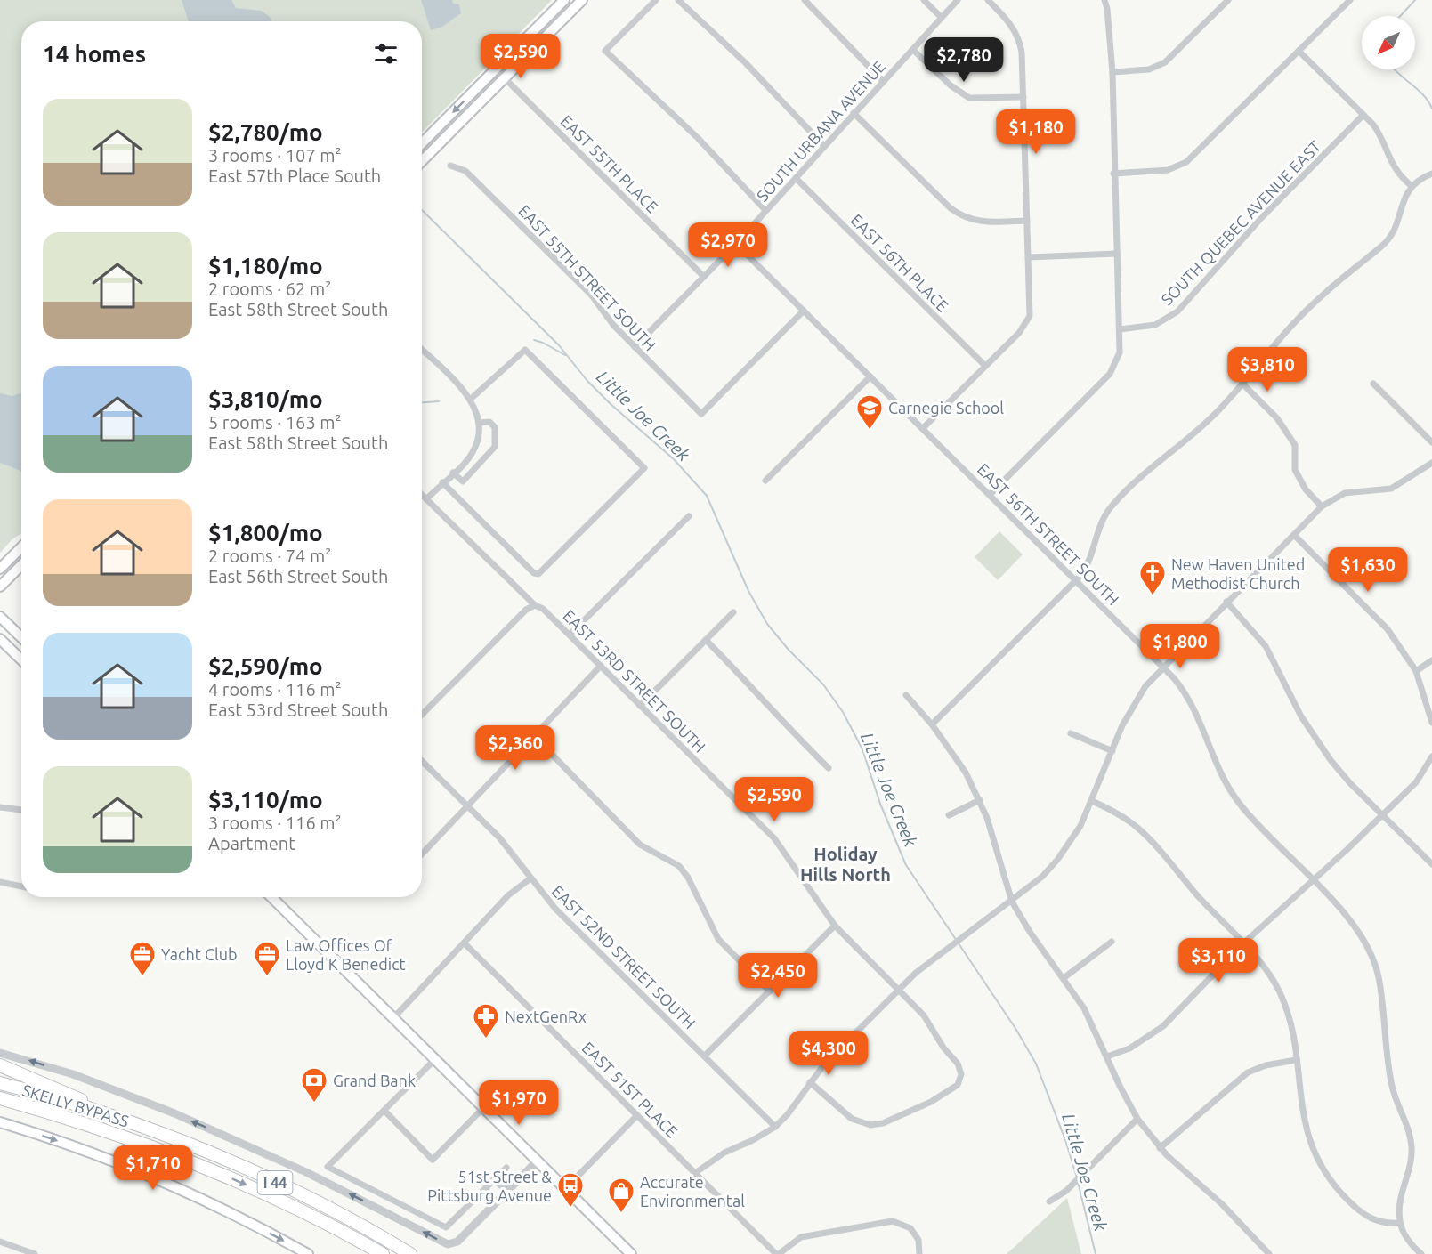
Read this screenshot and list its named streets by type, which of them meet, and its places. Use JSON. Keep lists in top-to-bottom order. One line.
{"streets":{"highway":["SKELLY BYPASS","I 44"],"street":["SOUTH URBANA AVENUE","EAST 55TH PLACE","SOUTH QUEBEC AVENUE EAST","EAST 56TH PLACE","EAST 55TH STREET SOUTH","EAST 56TH STREET SOUTH","EAST 53RD STREET SOUTH","EAST 52ND STREET SOUTH","EAST 51ST PLACE"]},"crossings":[["SOUTH URBANA AVENUE","EAST 55TH PLACE"],["SOUTH URBANA AVENUE","EAST 56TH PLACE"],["SOUTH URBANA AVENUE","EAST 55TH STREET SOUTH"],["SOUTH URBANA AVENUE","EAST 56TH STREET SOUTH"],["EAST 55TH STREET SOUTH","EAST 56TH STREET SOUTH"]],"districts":["Holiday Hills North"],"water":["Little Joe Creek"],"places":{"school or university":["Carnegie School"],"church":["New Haven United Methodist Church"],"office":["Yacht Club","Law Offices Of Lloyd K Benedict"],"pharmacy":["NextGenRx"],"bank":["Grand Bank"],"bus stop":["51st Street & Pittsburg Avenue"],"shop":["Accurate Environmental"]},"north":"bottom left","page":{"heading":"14 homes","price":["$2,590","$2,780","$1,180","$2,970","$3,810","$1,630","$1,800","$2,360","$2,590","$3,110","$2,450","$4,300","$1,970","$1,710"],"list":[{"name":"$2,780/mo","note":"3 rooms · 107 m² · East 57th Place South"},{"name":"$1,180/mo","note":"2 rooms · 62 m² · East 58th Street South"},{"name":"$3,810/mo","note":"5 rooms · 163 m² · East 58th Street South"},{"name":"$1,800/mo","note":"2 rooms · 74 m² · East 56th Street South"},{"name":"$2,590/mo","note":"4 rooms · 116 m² · East 53rd Street South"},{"name":"$3,110/mo","note":"3 rooms · 116 m² · Apartment"}]}}
